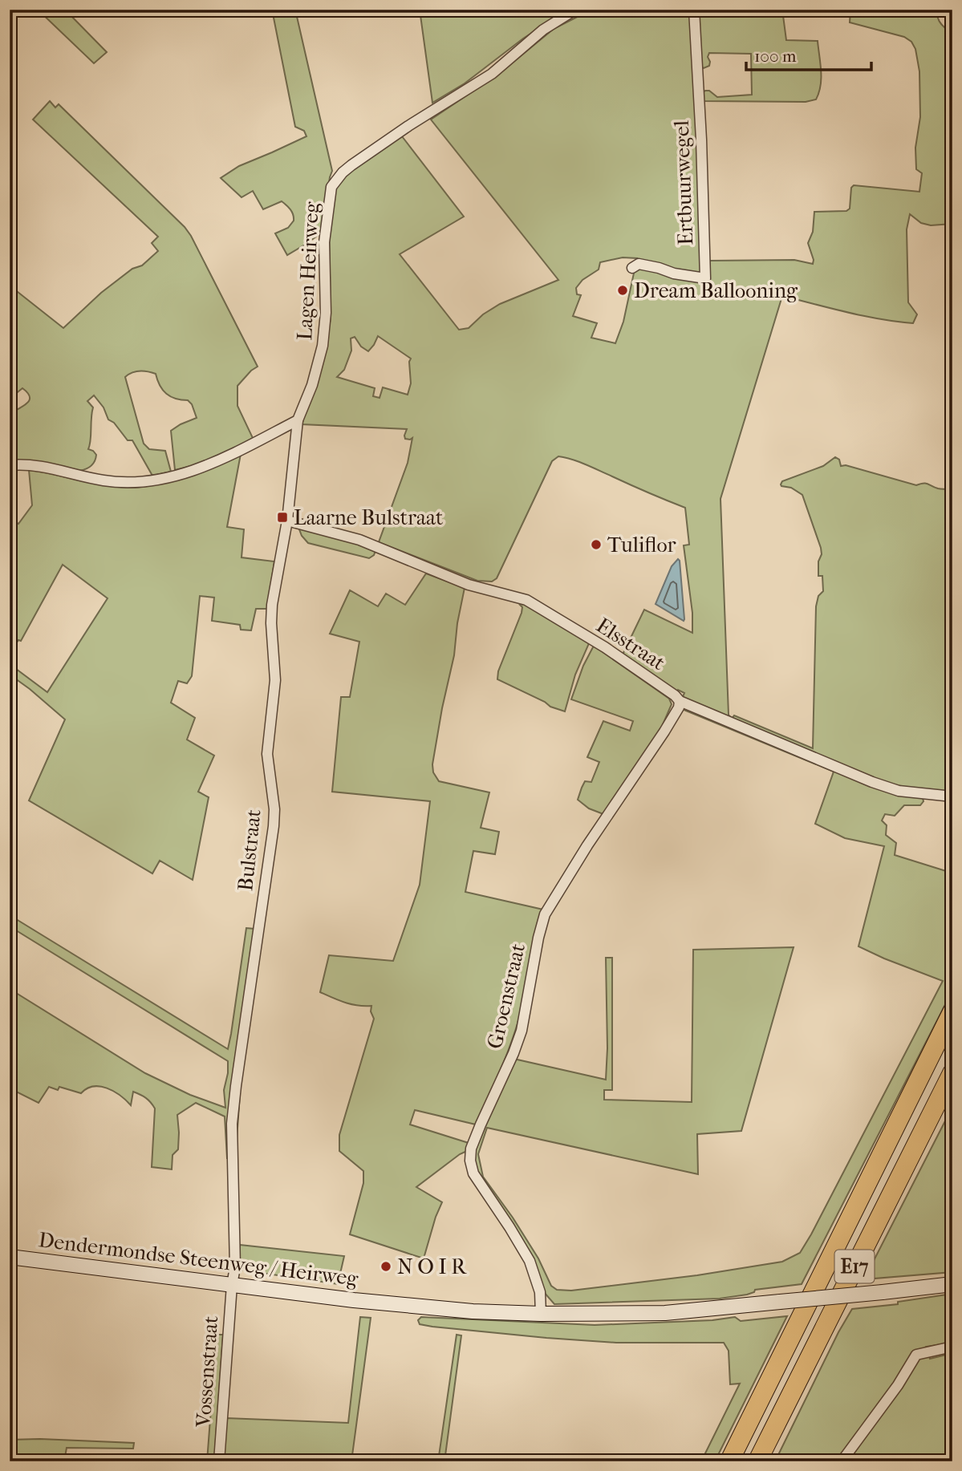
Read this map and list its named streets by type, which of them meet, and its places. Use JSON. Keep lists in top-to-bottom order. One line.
{"streets":{"highway":["E17"],"main road":["Dendermondse Steenweg / Heirweg"],"street":["Ertbuurwegel","Lagen Heirweg","Elsstraat","Bulstraat","Groenstraat","Vossenstraat"]},"crossings":[["Lagen Heirweg","Bulstraat"],["Elsstraat","Bulstraat"],["Elsstraat","Groenstraat"],["Bulstraat","Dendermondse Steenweg / Heirweg"],["Bulstraat","Vossenstraat"],["Groenstraat","Dendermondse Steenweg / Heirweg"],["Dendermondse Steenweg / Heirweg","Vossenstraat"]],"places":{"other":["Dream Ballooning","Tuliflor","N O I R"],"transit":["Laarne Bulstraat"]},"scale_bar":"100 m"}
